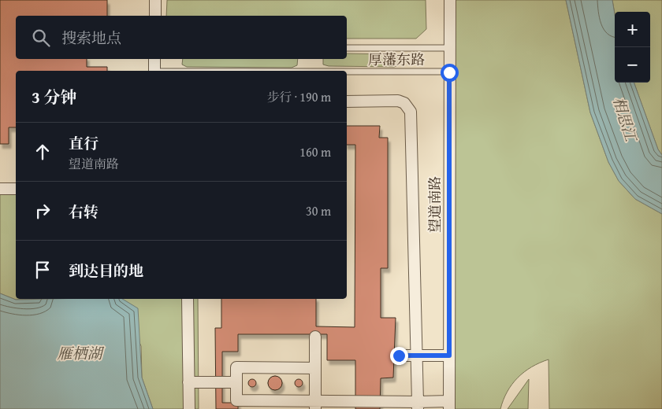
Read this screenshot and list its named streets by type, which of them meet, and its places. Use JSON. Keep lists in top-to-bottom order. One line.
{"streets":{"street":["望道南路"],"lane":["厚藩东路"]},"crossings":[["厚藩东路","望道南路"]],"water":["相思江","雁栖湖"],"page":{"map_buttons":["+","−"],"search":"搜索地点","heading":["3 分钟","步行 · 190 m"],"list":[["直行","望道南路","160 m"],["右转","30 m"],"到达目的地"]}}
